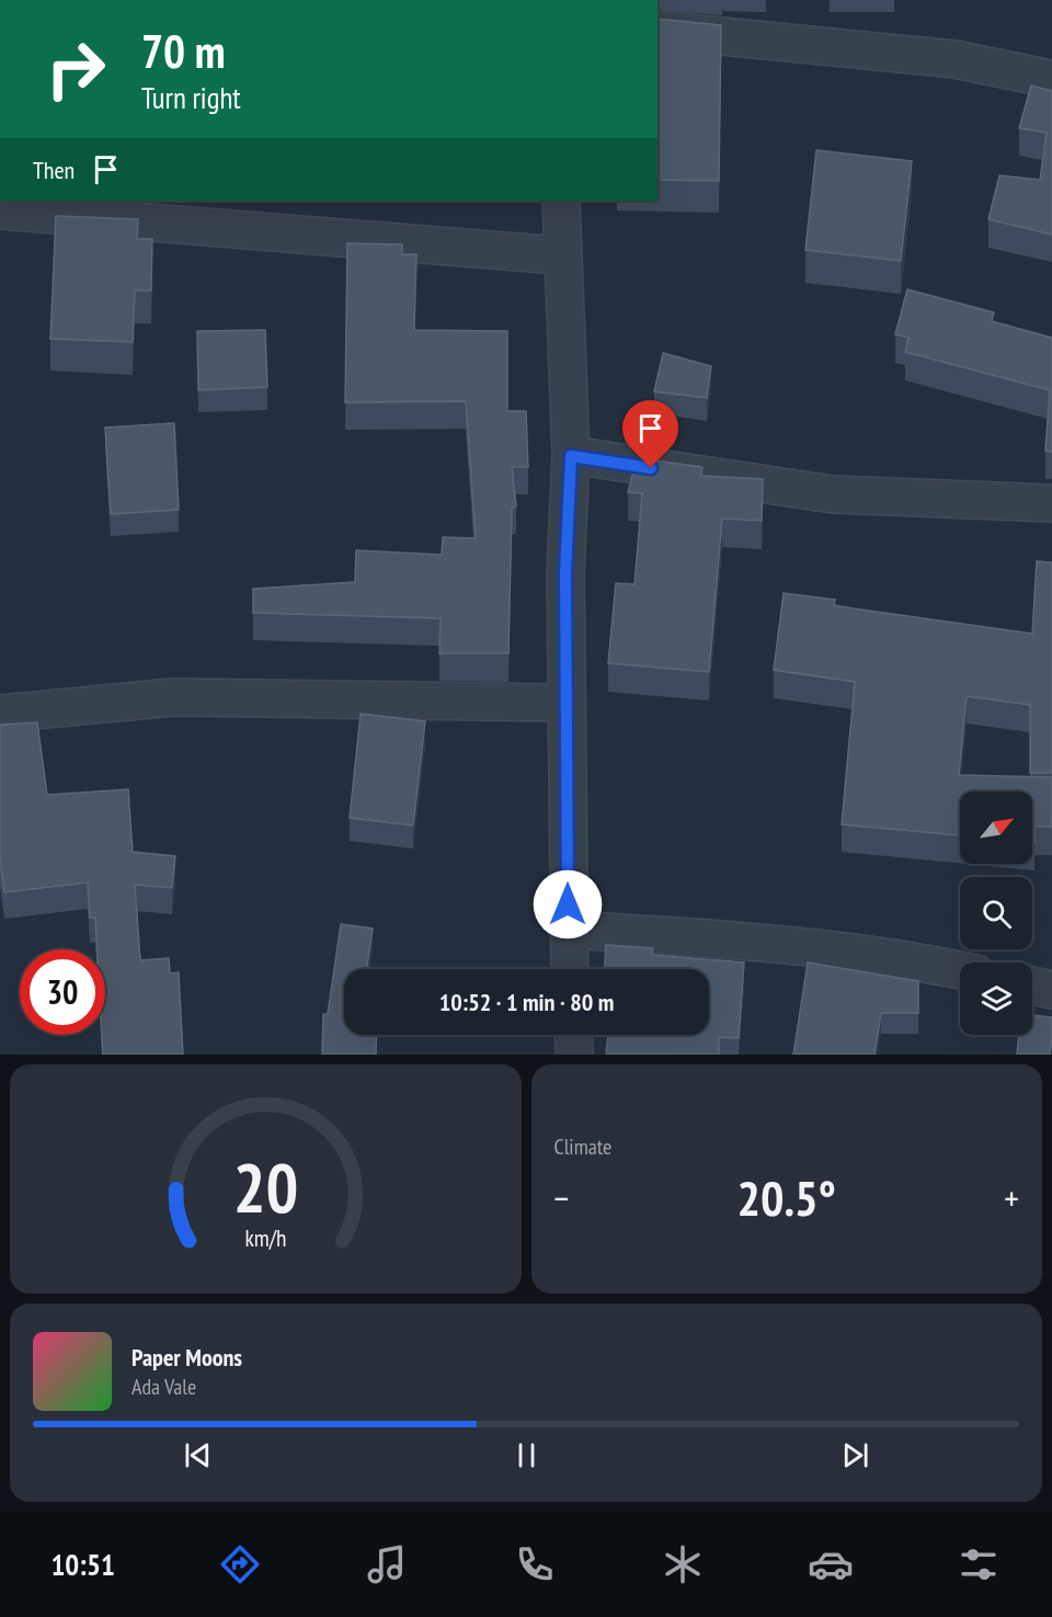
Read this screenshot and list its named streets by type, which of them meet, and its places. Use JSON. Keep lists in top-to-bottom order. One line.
{"north":"top right","page":{"turn":["70 m","Turn right"],"then":"Then","limit":"30","trip":"10:52 · 1 min · 80 m","tile":"Climate","heat":["−","20.5°","+"],"song":["Paper Moons","Ada Vale"],"tabs":"10:51","gauge":["20","km/h"]}}
